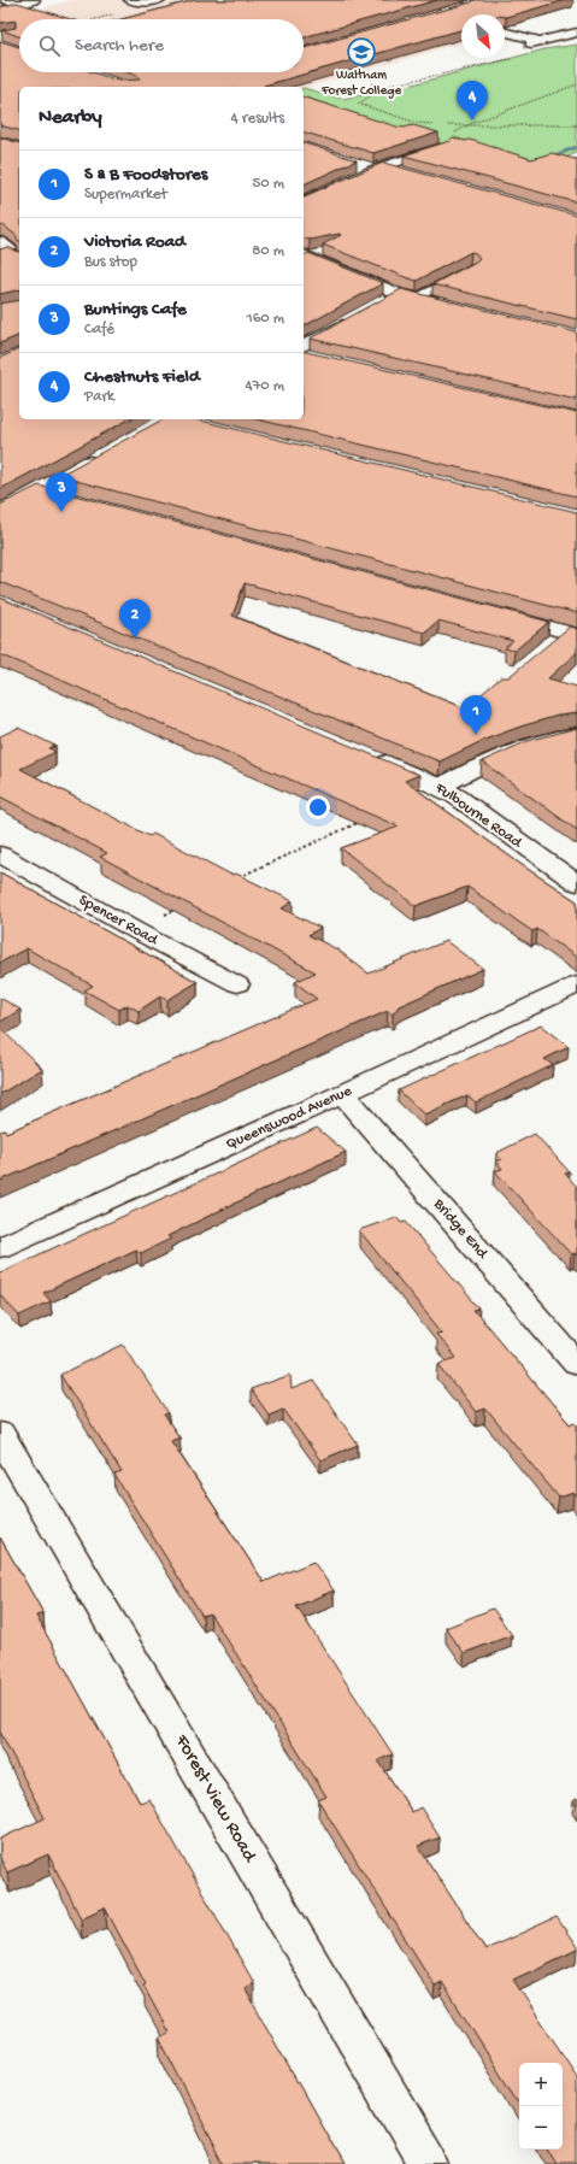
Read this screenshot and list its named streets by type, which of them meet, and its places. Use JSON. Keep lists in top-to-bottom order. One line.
{"streets":{"street":["Fulbourne Road","Spencer Road","Queenswood Avenue","Bridge End","Forest View Road"]},"crossings":[["Queenswood Avenue","Bridge End"]],"places":{"school or university":["Waltham Forest College"]},"north":"bottom right","page":{"search":"Search here","pins":["4","3","2","1"],"heading":["Nearby","4 results"],"list":[{"mark":"1","name":"S & B Foodstores","note":"Supermarket","value":"50 m"},{"mark":"2","name":"Victoria Road","note":"Bus stop","value":"80 m"},{"mark":"3","name":"Buntings Cafe","note":"Café","value":"160 m"},{"mark":"4","name":"Chestnuts Field","note":"Park","value":"470 m"}],"map_buttons":["+","−"]}}
